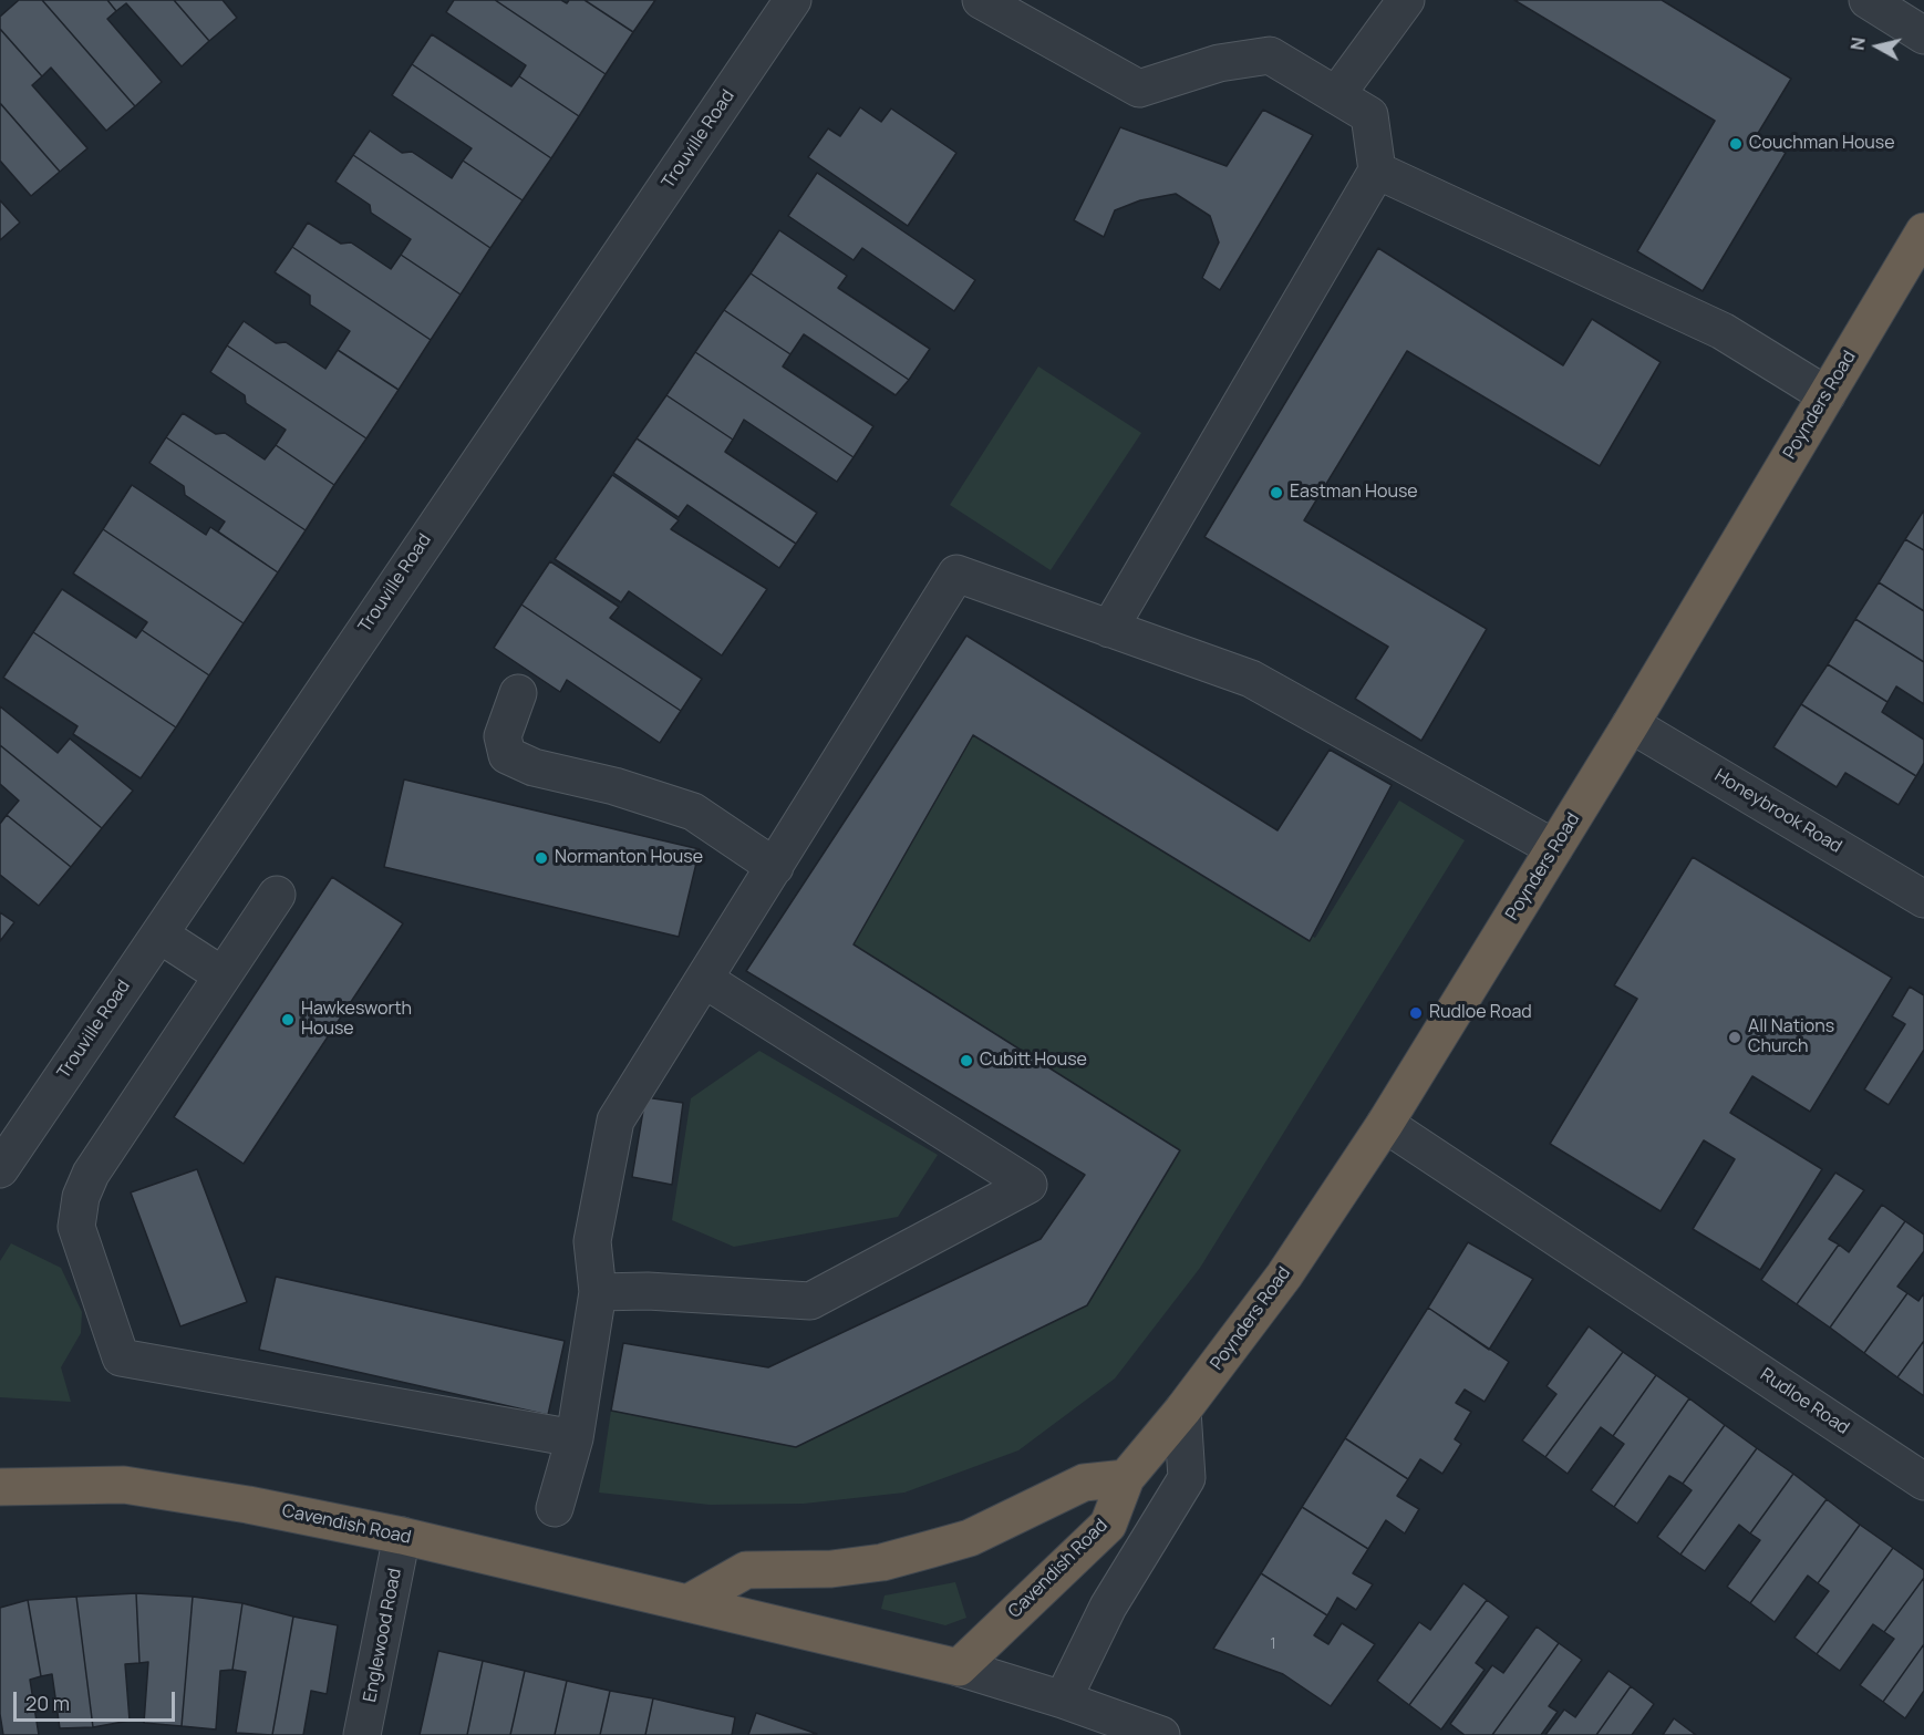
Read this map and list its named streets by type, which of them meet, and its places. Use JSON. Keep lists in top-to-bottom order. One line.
{"streets":{"highway":["Poynders Road","Cavendish Road"],"street":["Trouville Road","Honeybrook Road","Rudloe Road","Englewood Road"]},"crossings":[["Poynders Road","Honeybrook Road"],["Poynders Road","Rudloe Road"],["Poynders Road","Cavendish Road"],["Cavendish Road","Englewood Road"]],"places":["Couchman House","Eastman House","Normanton House","Rudloe Road","Hawkesworth House","All Nations Church","Cubitt House"],"house_numbers":["1"],"scale_bar":"20 m","north":"left"}
